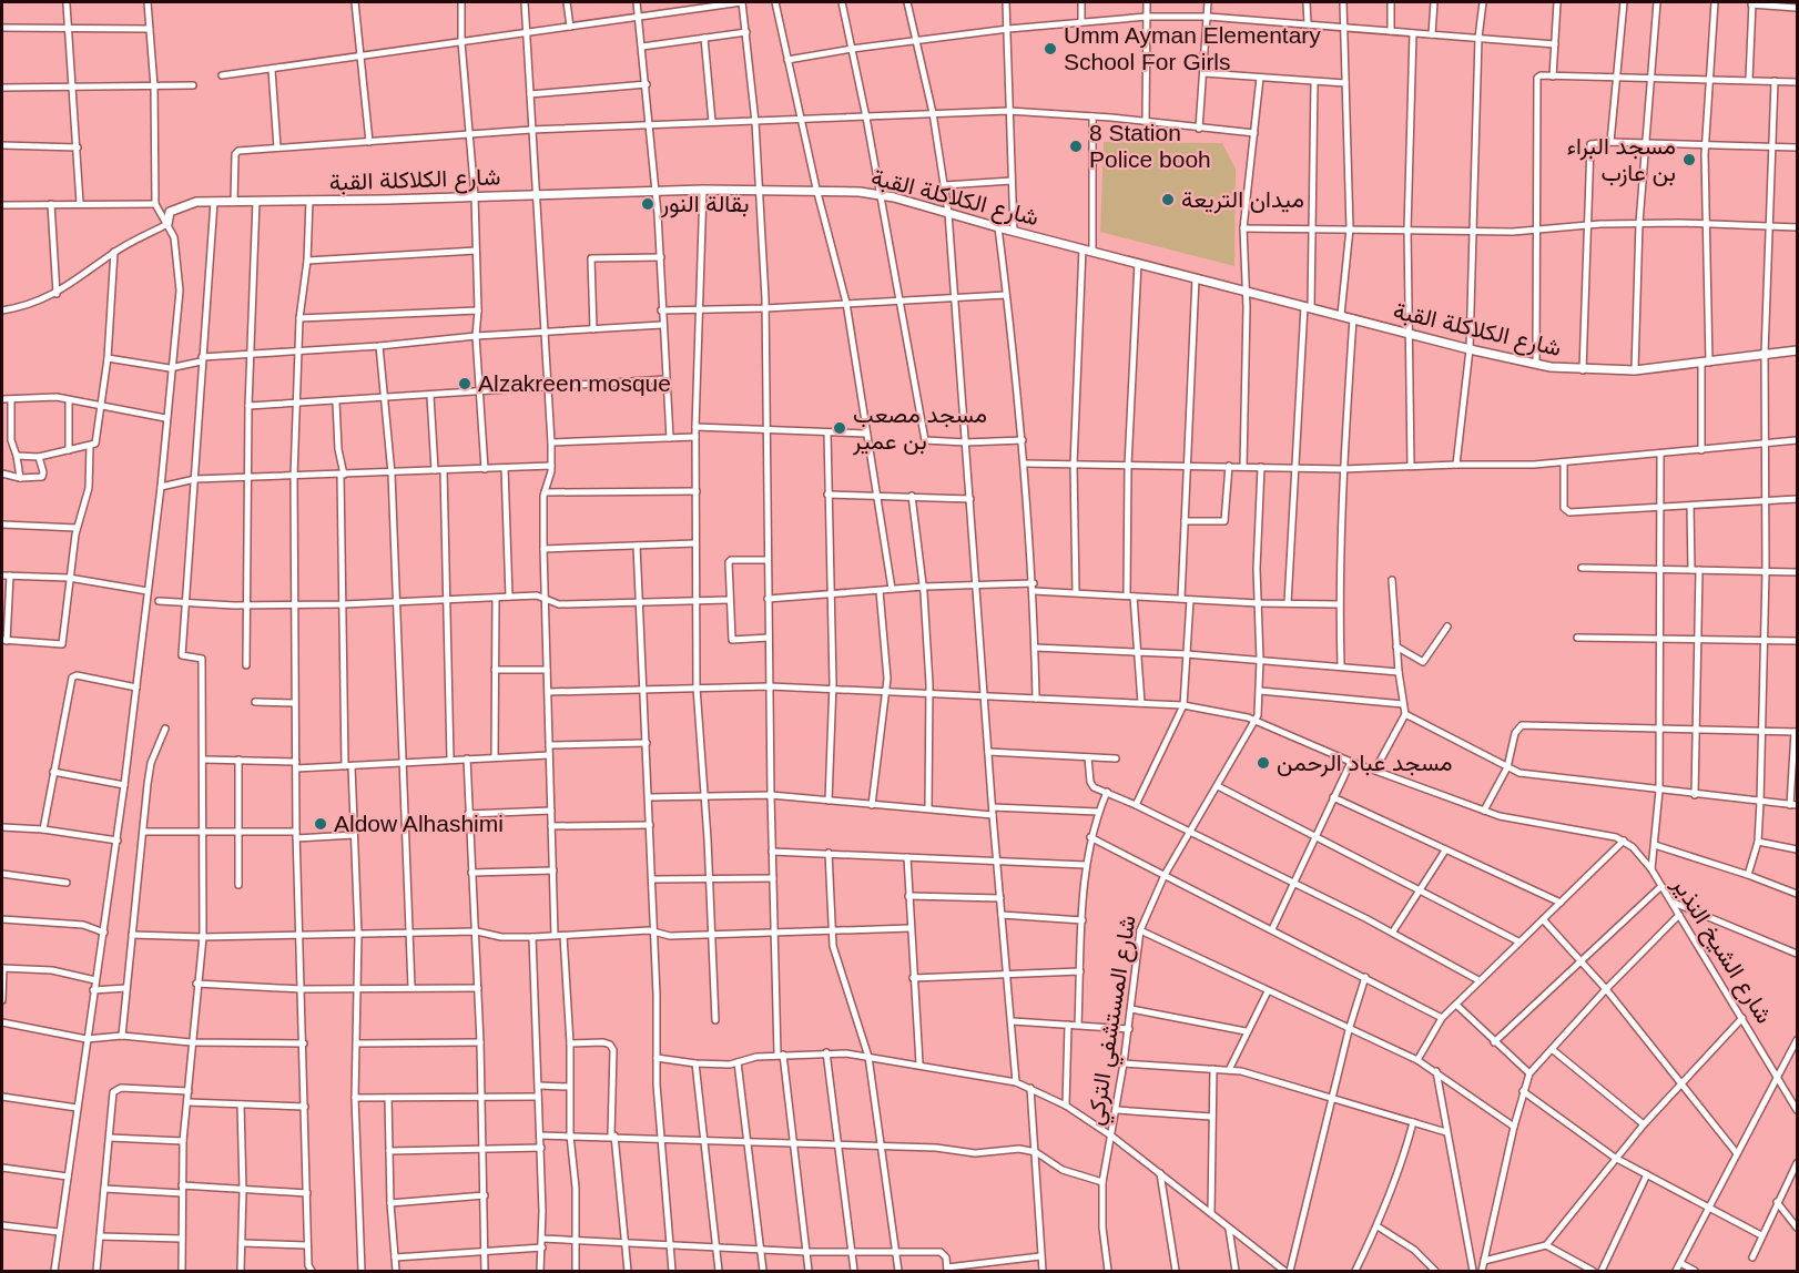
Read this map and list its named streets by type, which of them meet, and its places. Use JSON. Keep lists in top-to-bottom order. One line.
{"streets":{"street":["شارع الكلاكلة القبة","شارع الشيخ النذير","شارع المستشفي التركي"]},"places":["Umm Ayman Elementary School For Girls","8 Station Police booh","مسجد البراء بن عازب","ميدان التريعة","بقالة النور","Alzakreen mosque","مسجد مصعب بن عمير","مسجد عباد الرحمن","Aldow Alhashimi"]}
